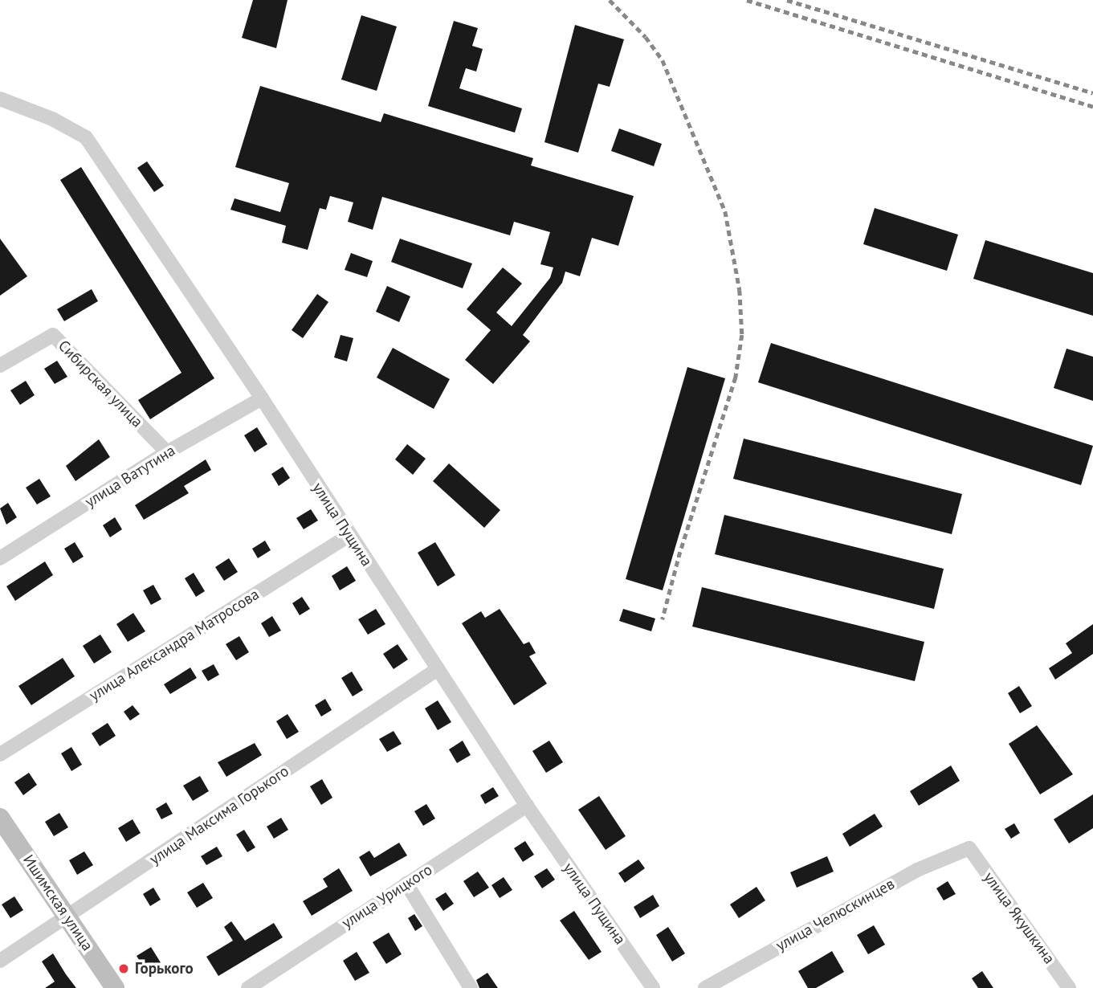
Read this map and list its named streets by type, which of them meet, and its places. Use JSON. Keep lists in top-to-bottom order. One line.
{"streets":{"main road":["Ишимская улица"],"street":["Сибирская улица","улица Ватутина","улица Пущина","улица Александра Матросова","улица Максима Горького","улица Урицкого","улица Челюскинцев","улица Якушкина"]},"crossings":[["Сибирская улица","улица Ватутина"],["улица Ватутина","улица Пущина"],["улица Пущина","улица Александра Матросова"],["улица Пущина","улица Максима Горького"],["улица Пущина","улица Урицкого"],["улица Максима Горького","Ишимская улица"],["улица Челюскинцев","улица Якушкина"]],"places":["Горького"]}
